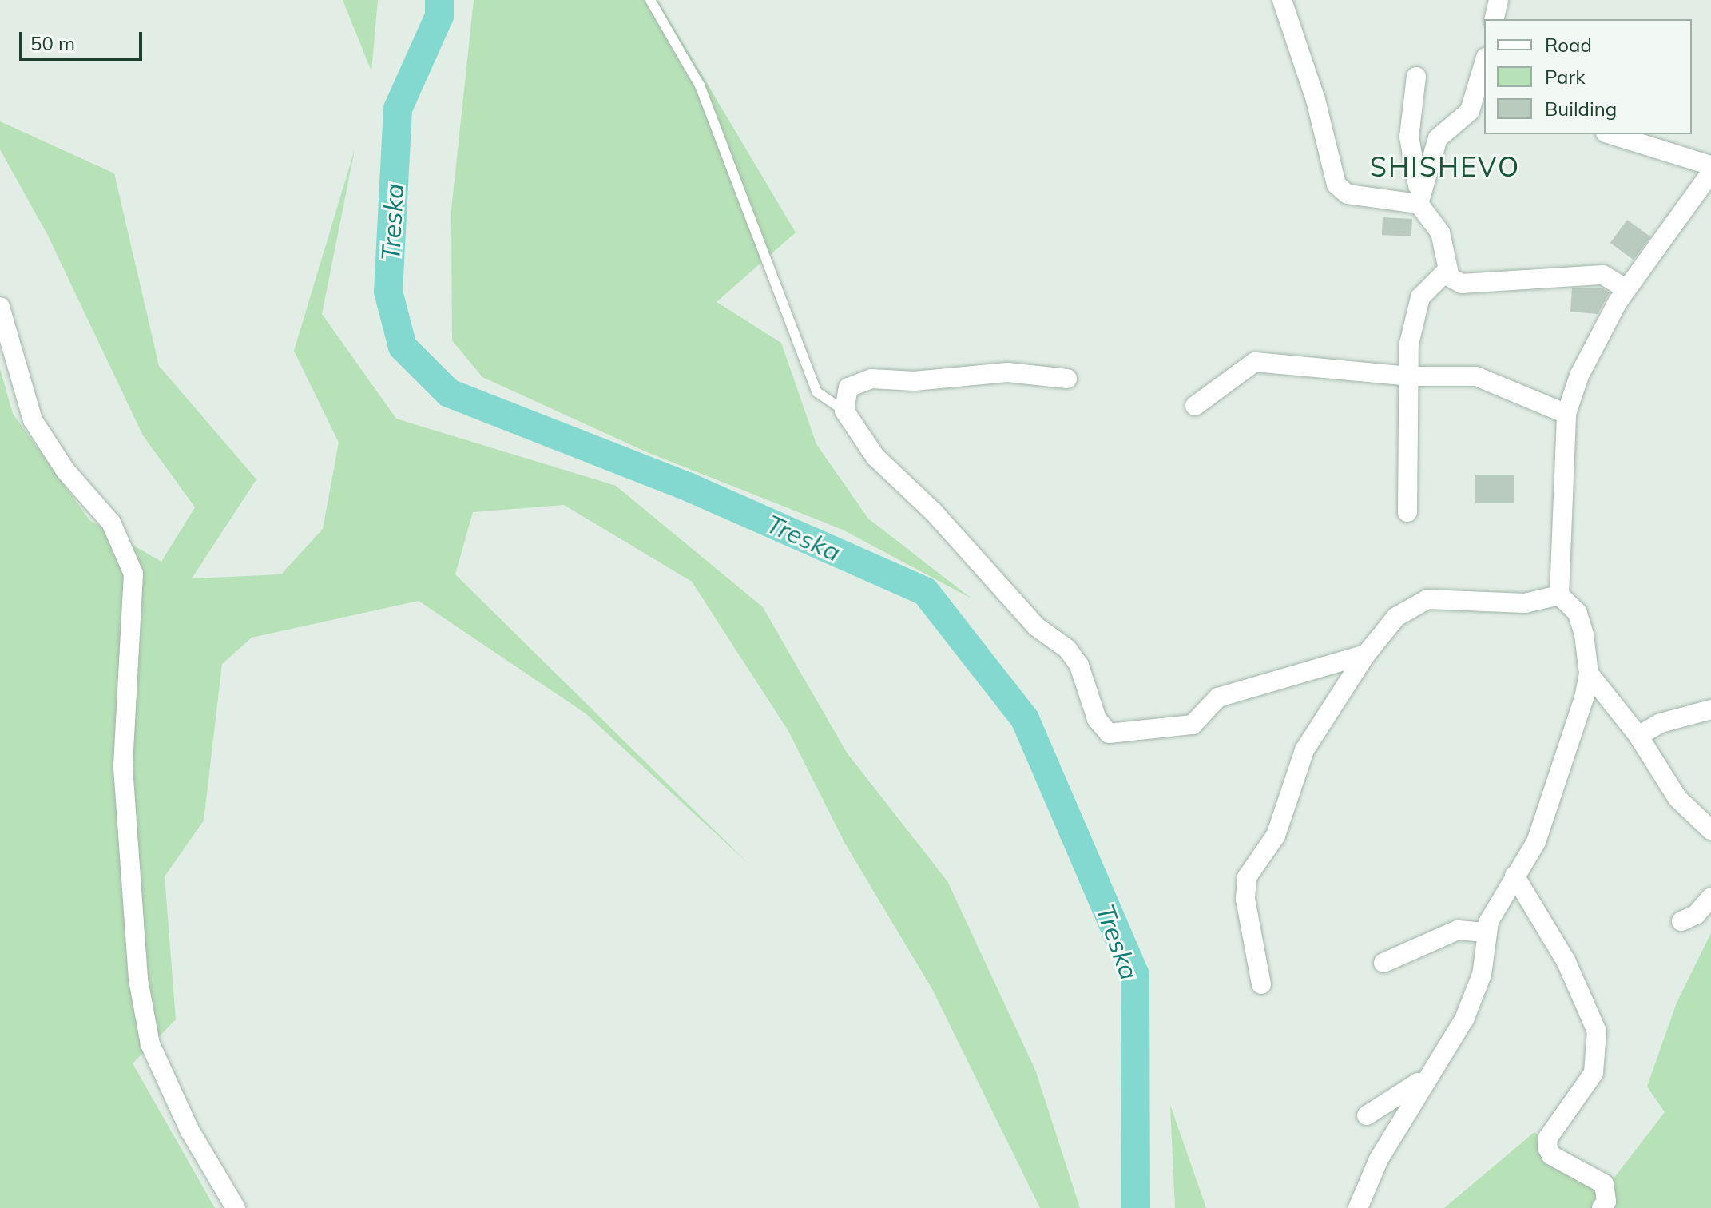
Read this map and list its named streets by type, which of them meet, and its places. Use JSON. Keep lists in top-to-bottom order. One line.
{"districts":["SHISHEVO"],"water":["Treska"],"legend":["Road","Park","Building"],"scale_bar":"50 m"}
